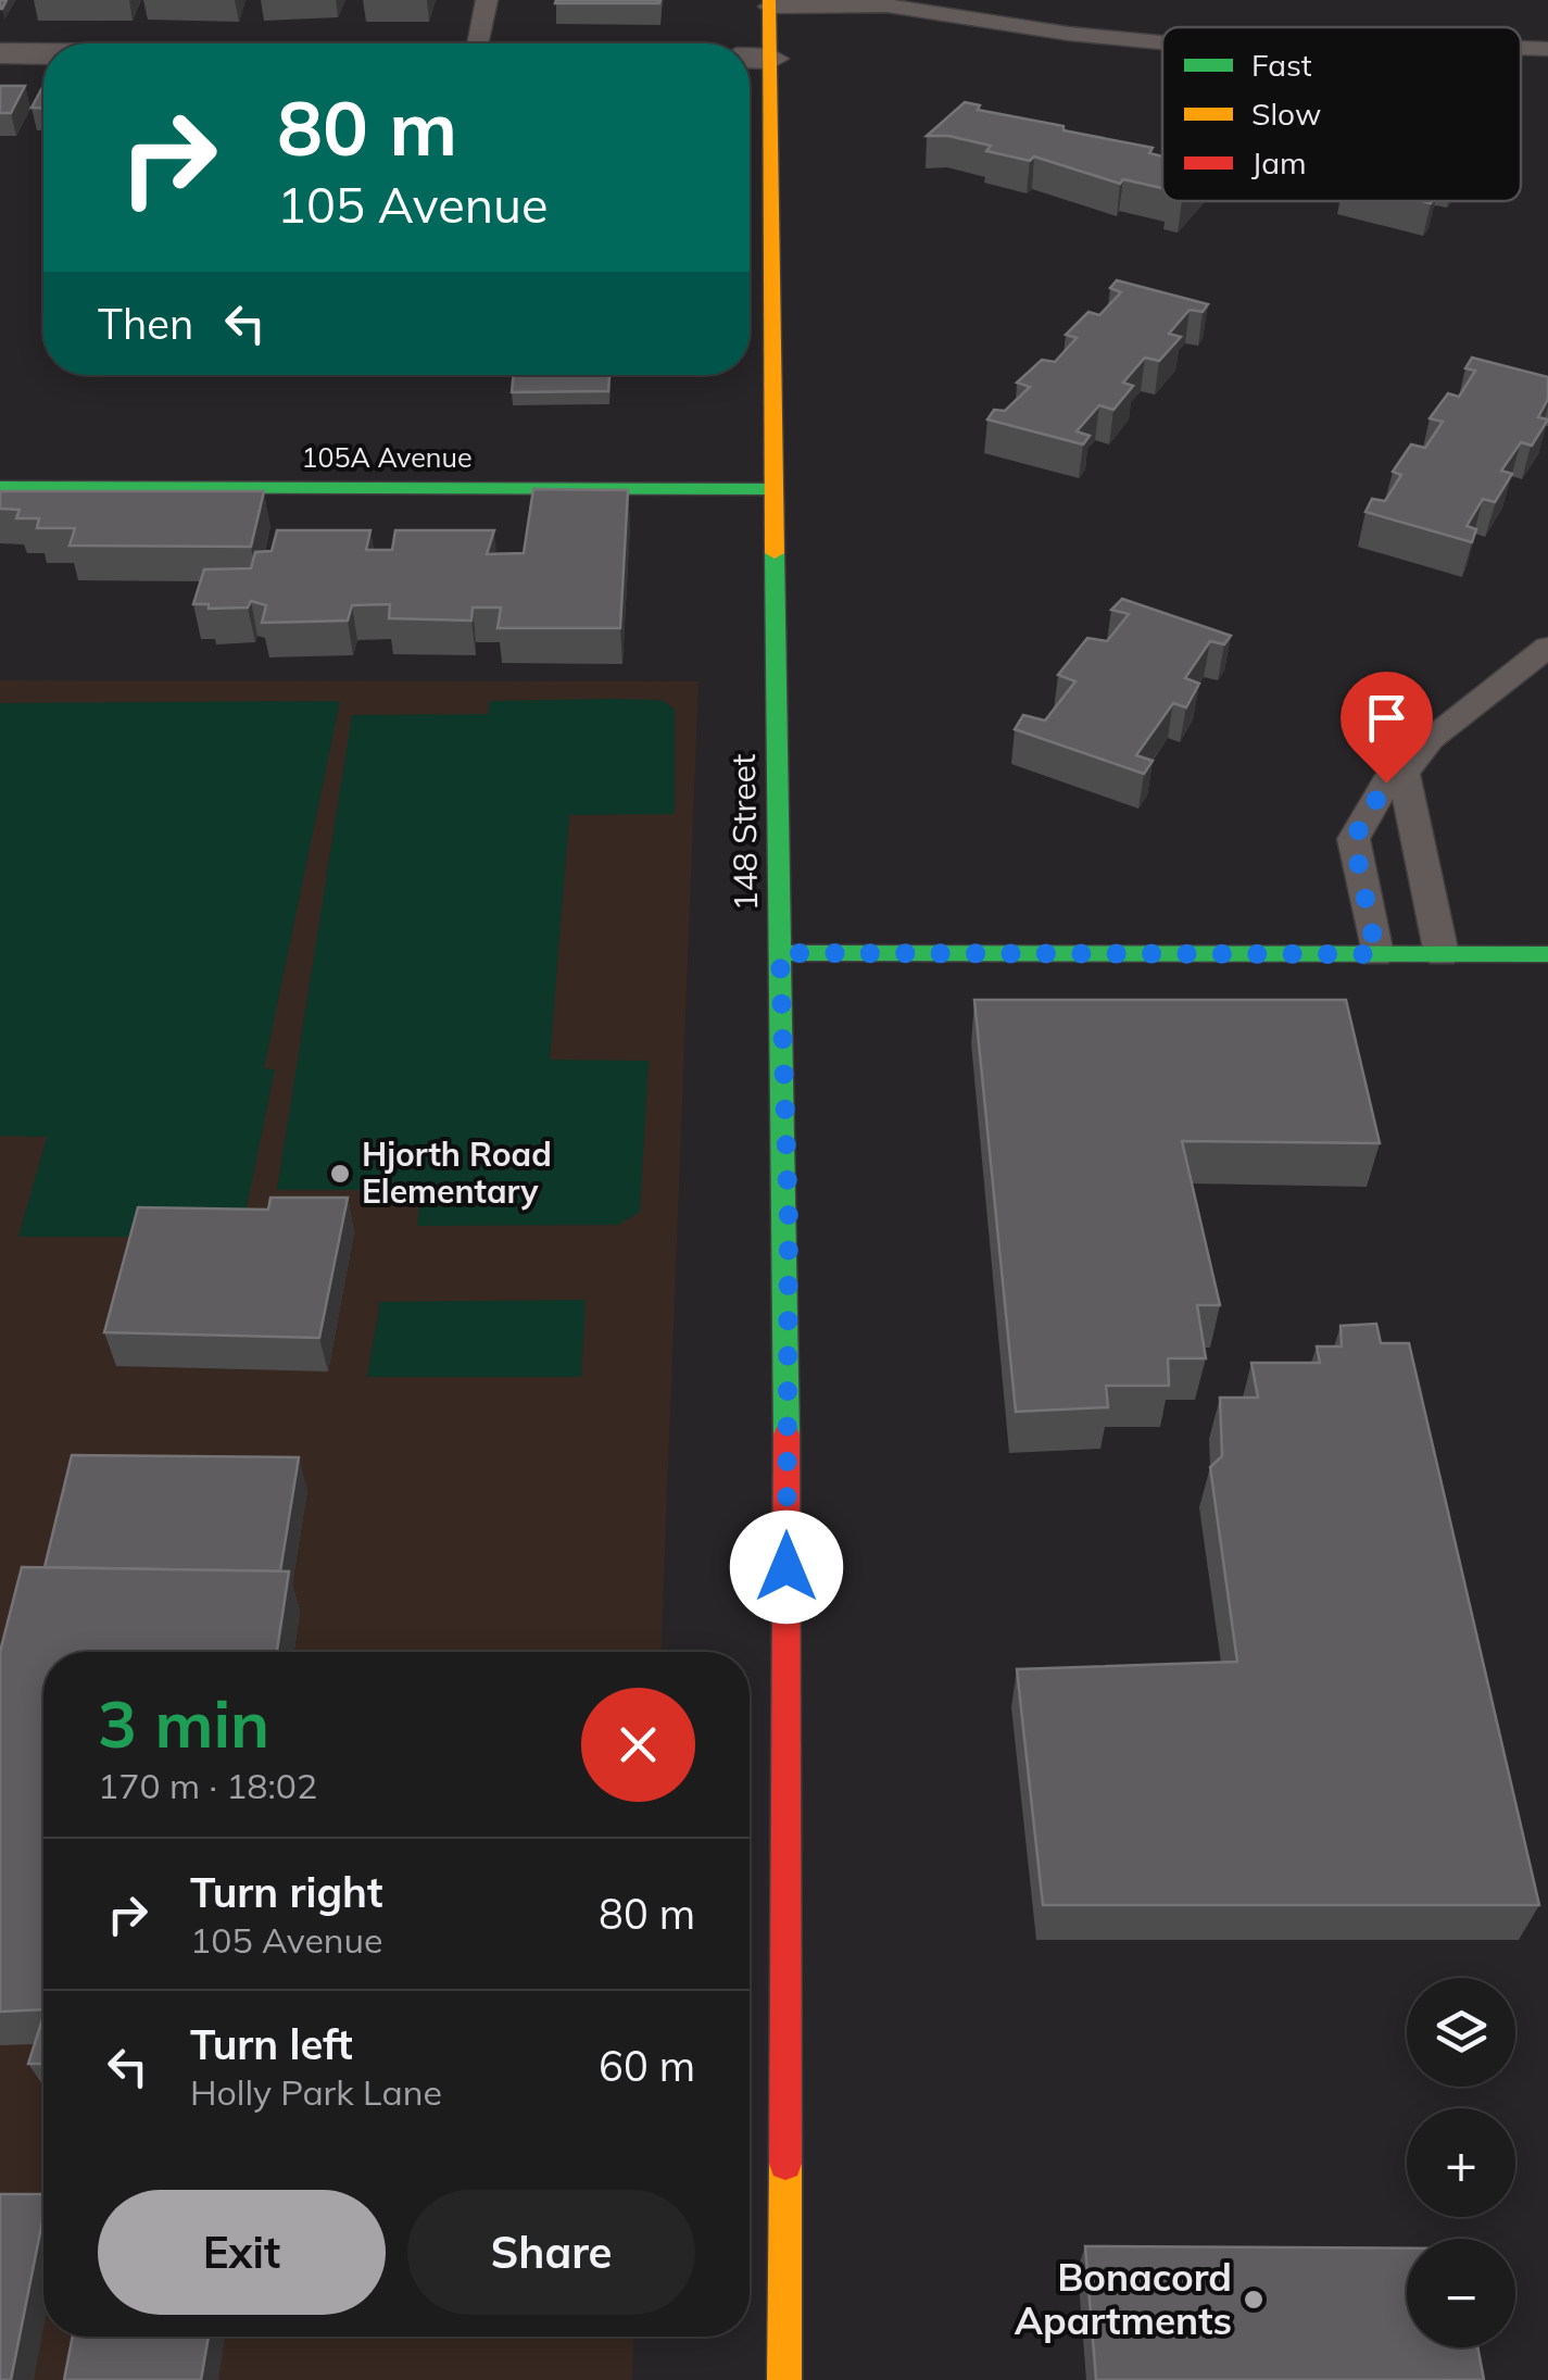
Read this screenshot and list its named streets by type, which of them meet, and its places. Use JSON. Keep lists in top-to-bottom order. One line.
{"streets":{"main road":["105A Avenue","148 Street"]},"crossings":[["105A Avenue","148 Street"]],"places":["Hjorth Road Elementary","Bonacord Apartments"],"legend":["Fast","Slow","Jam"],"page":{"turn":["80 m","105 Avenue"],"then":"Then","heading":["3 min","170 m · 18:02"],"list":[{"name":"Turn right","note":"105 Avenue","value":"80 m"},{"name":"Turn left","note":"Holly Park Lane","value":"60 m"}],"map_buttons":["+","−"],"buttons":["Exit","Share"]}}
